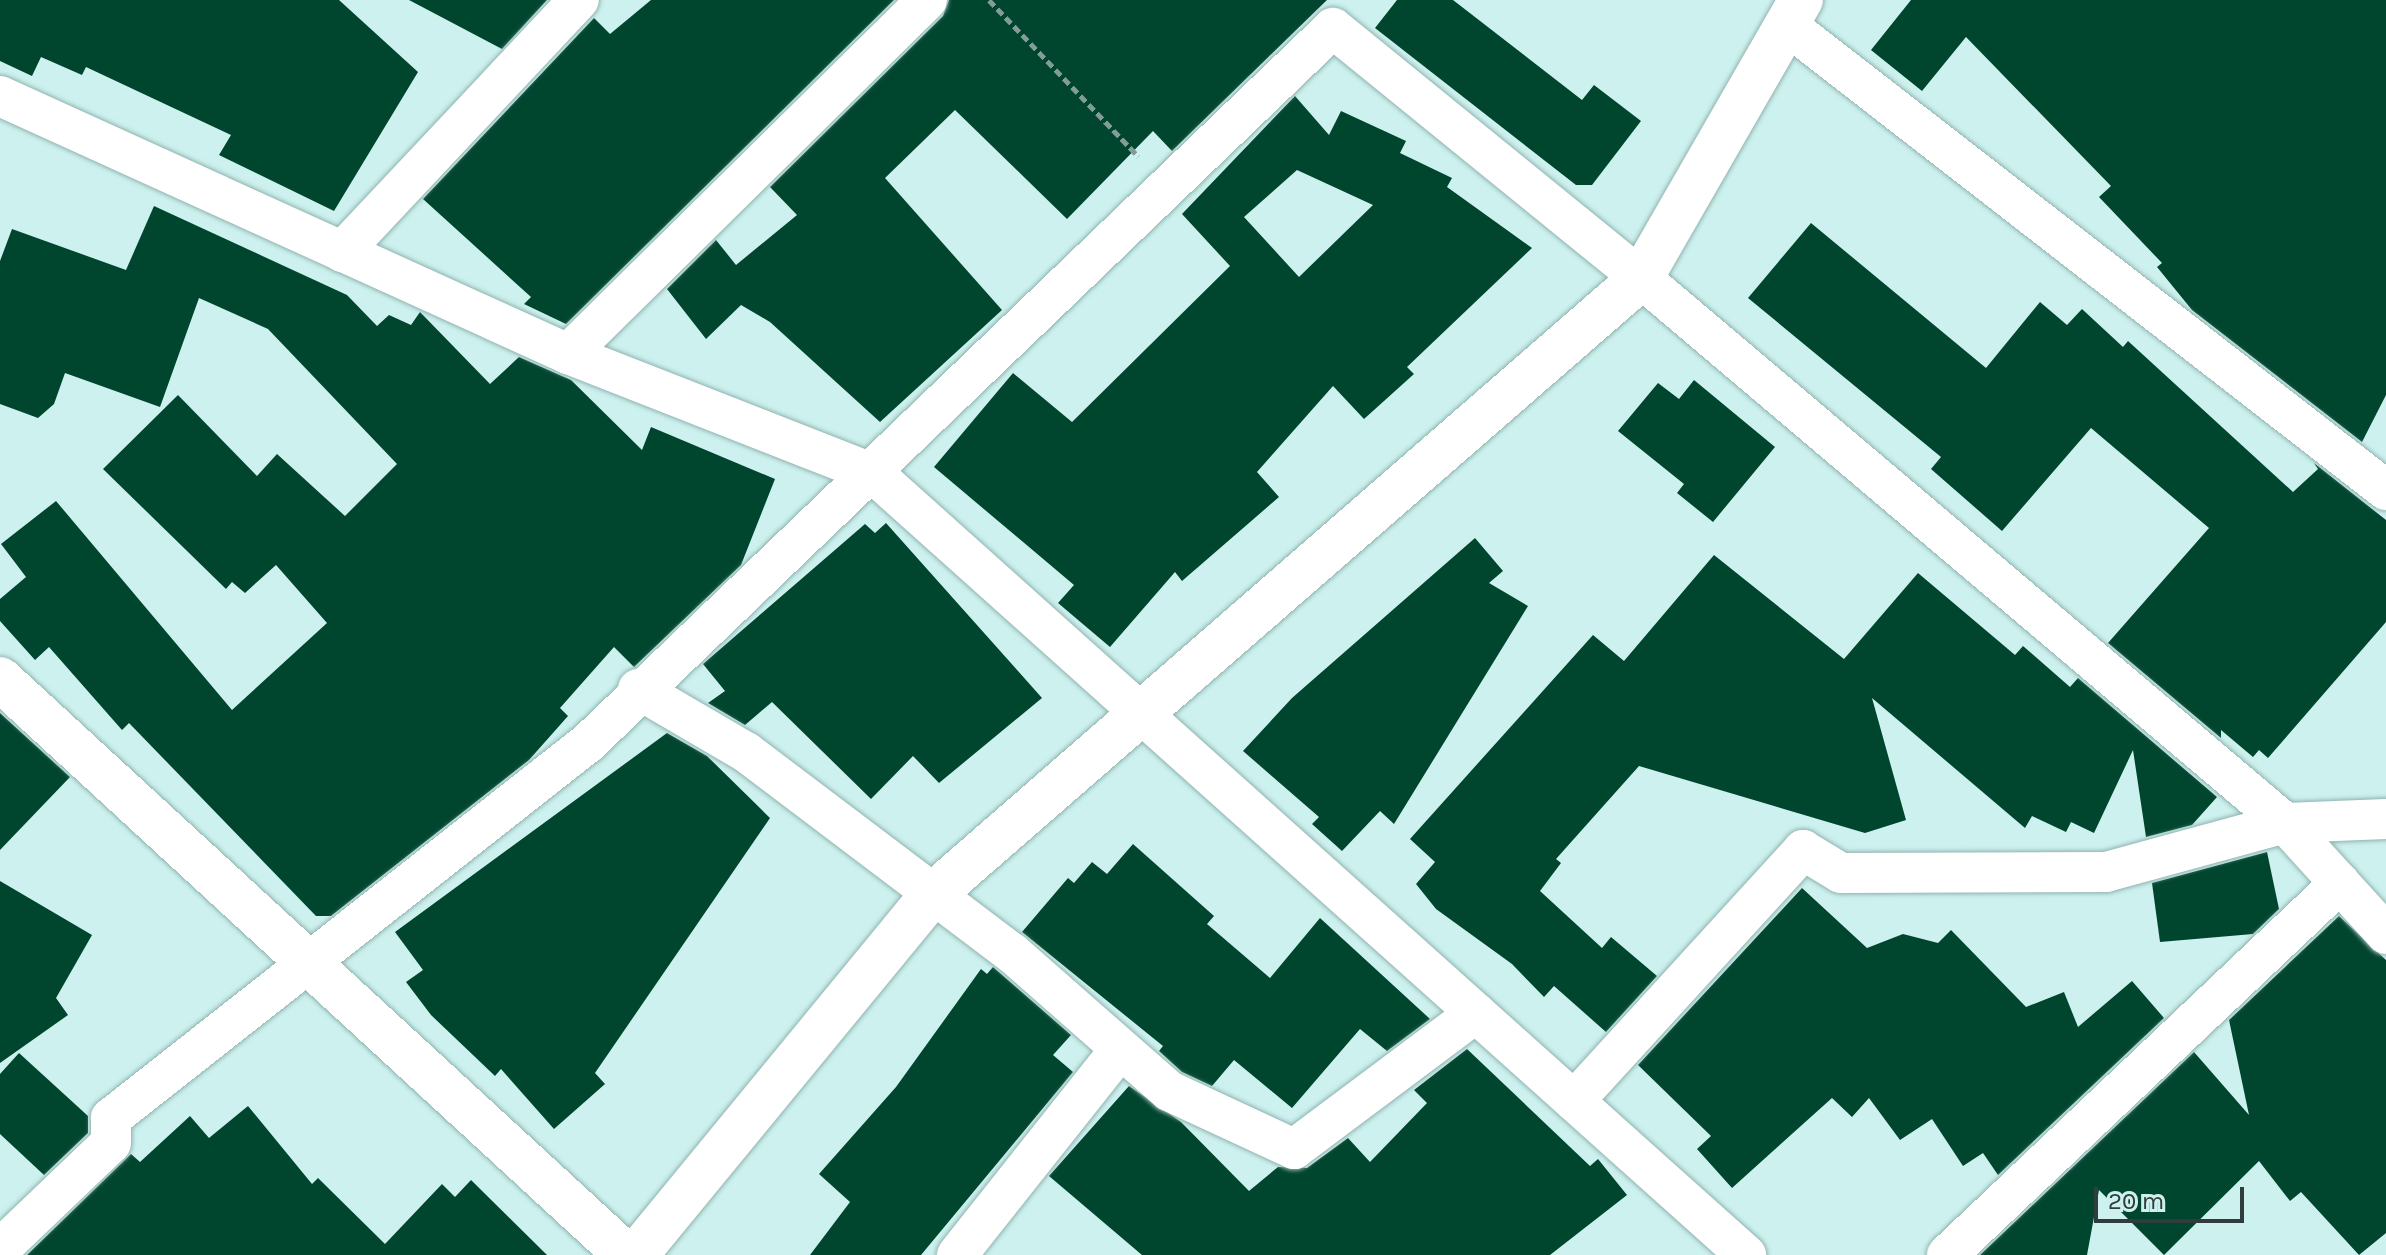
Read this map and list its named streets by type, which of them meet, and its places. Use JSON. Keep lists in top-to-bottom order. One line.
{"scale_bar":"20 m"}
